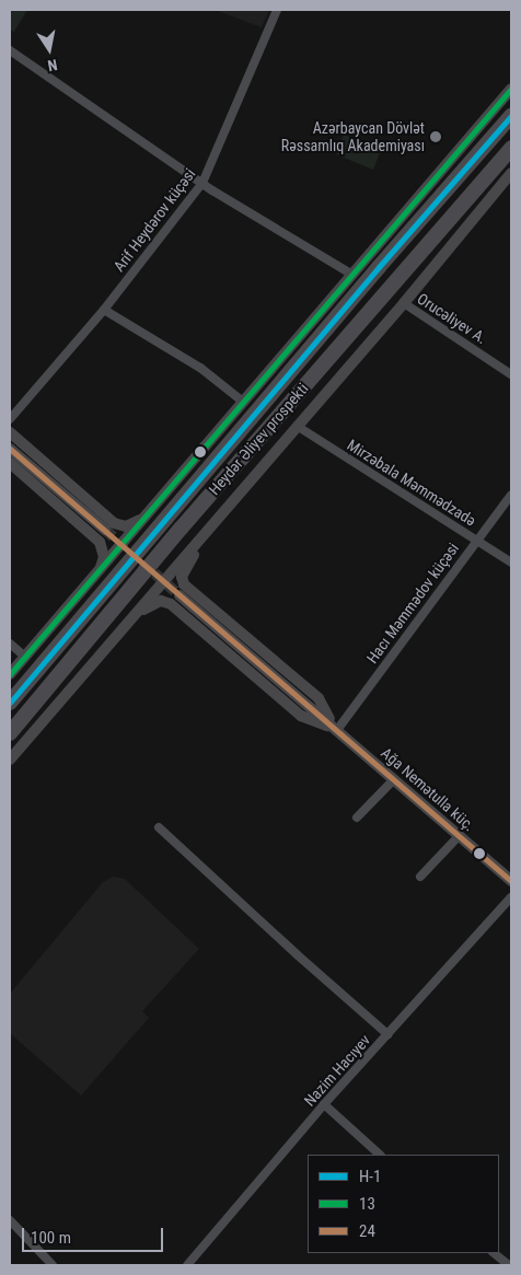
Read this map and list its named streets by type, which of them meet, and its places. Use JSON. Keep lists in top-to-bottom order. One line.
{"streets":{"highway":["Heydər Əliyev prospekti"],"main road":["Ağa Nemətulla küç."],"street":["Arif Heydərov küçəsi","Orucəliyev A.","Mirzəbala Məmmədzadə","Hacı Məmmədov küçəsi","Nazim Hacıyev"]},"crossings":[["Mirzəbala Məmmədzadə","Hacı Məmmədov küçəsi"],["Hacı Məmmədov küçəsi","Ağa Nemətulla küç."]],"places":["Azərbaycan Dövlət Rəssamlıq Akademiyası"],"lines":["transit line 13","transit line H-1","transit line 24"],"legend":["H-1","13","24"],"scale_bar":"100 m","north":"bottom"}
